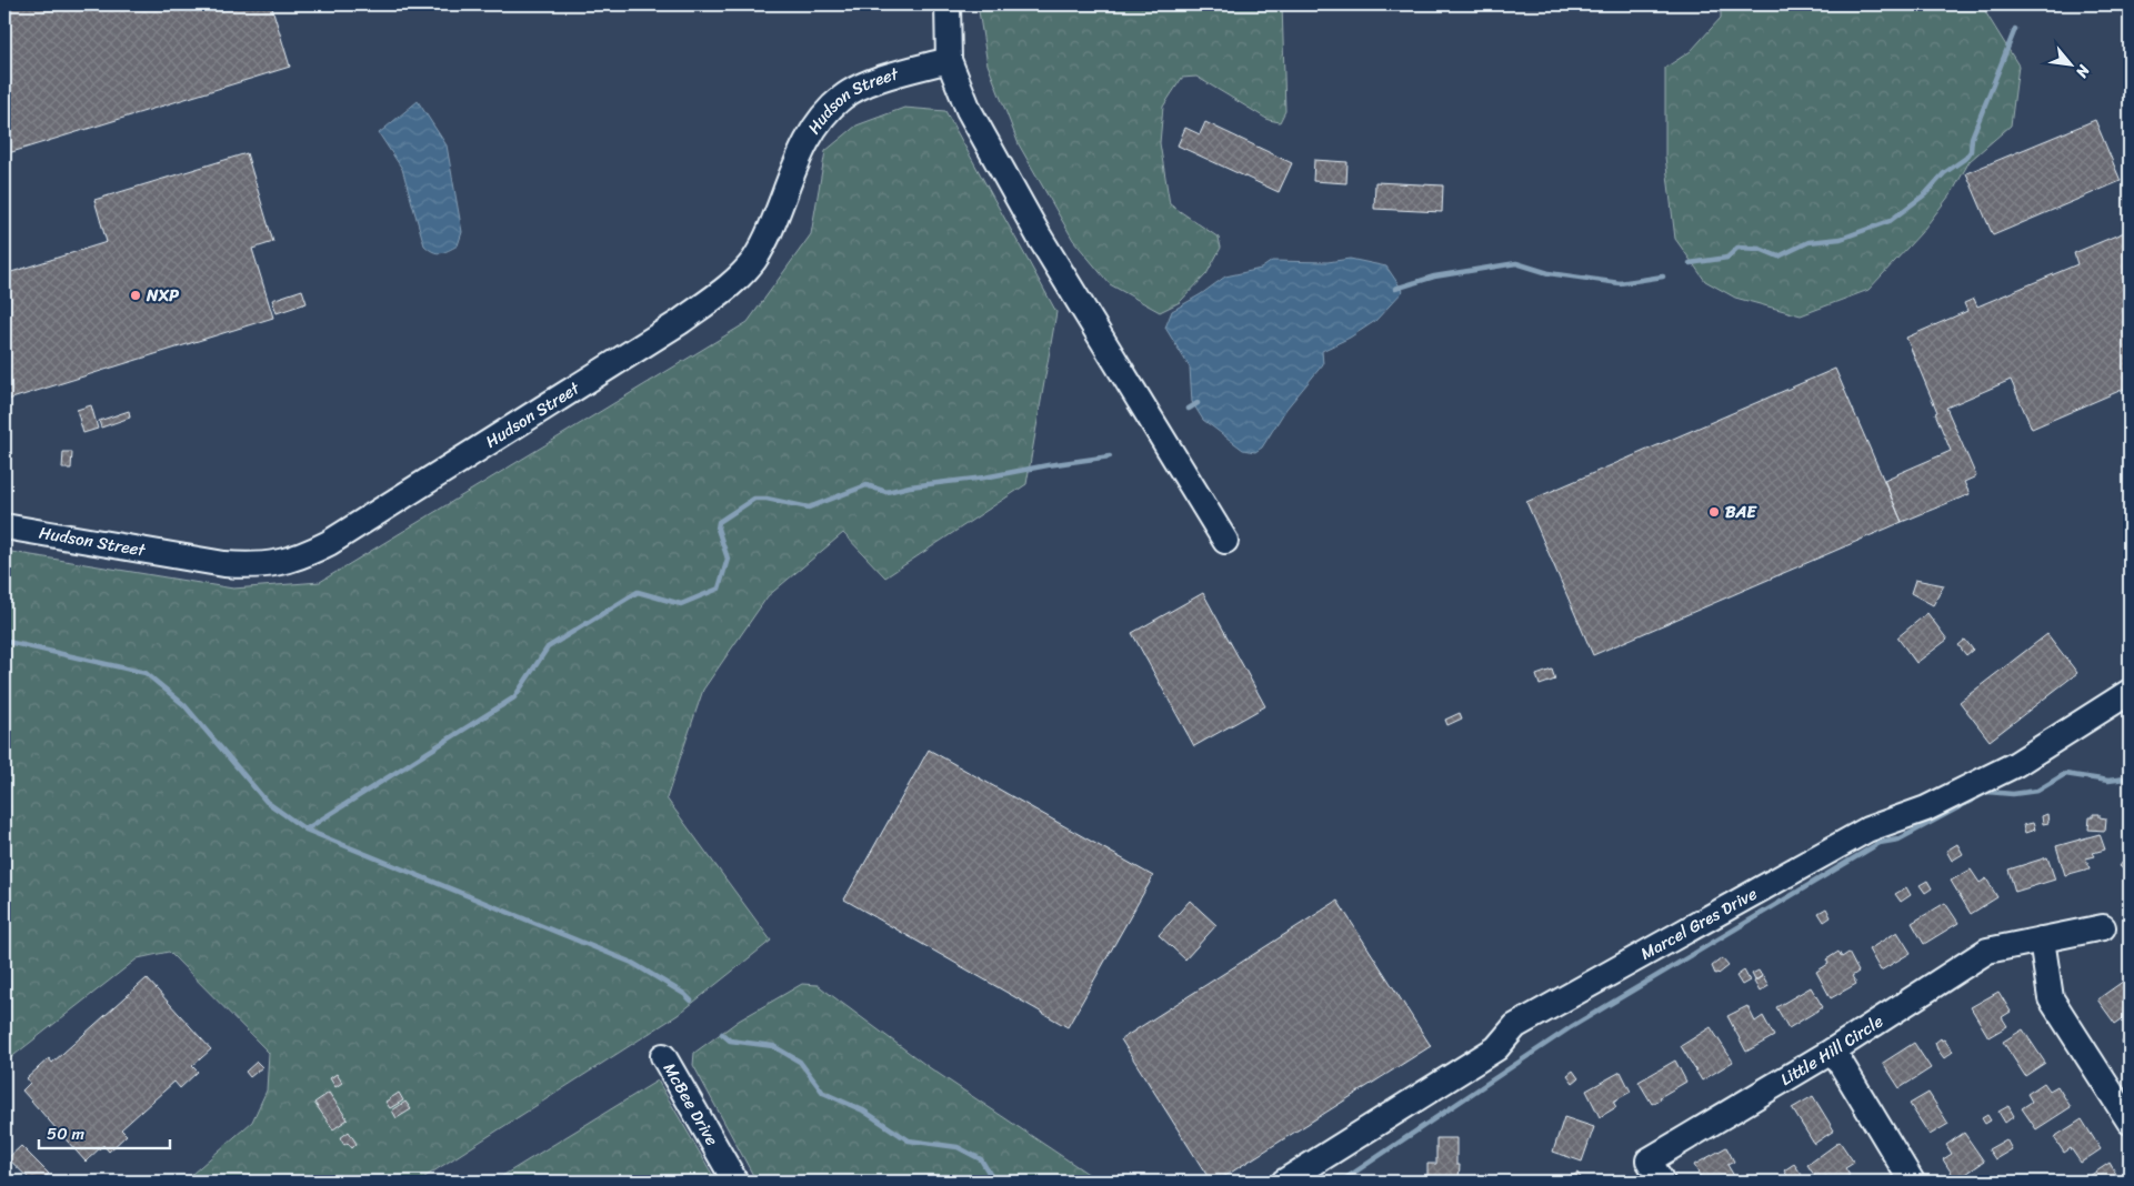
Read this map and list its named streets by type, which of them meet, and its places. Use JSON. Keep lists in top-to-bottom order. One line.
{"streets":{"street":["Hudson Street","Marcel Gres Drive","Little Hill Circle","McBee Drive"]},"places":["NXP","BAE"],"scale_bar":"50 m","north":"bottom right"}
